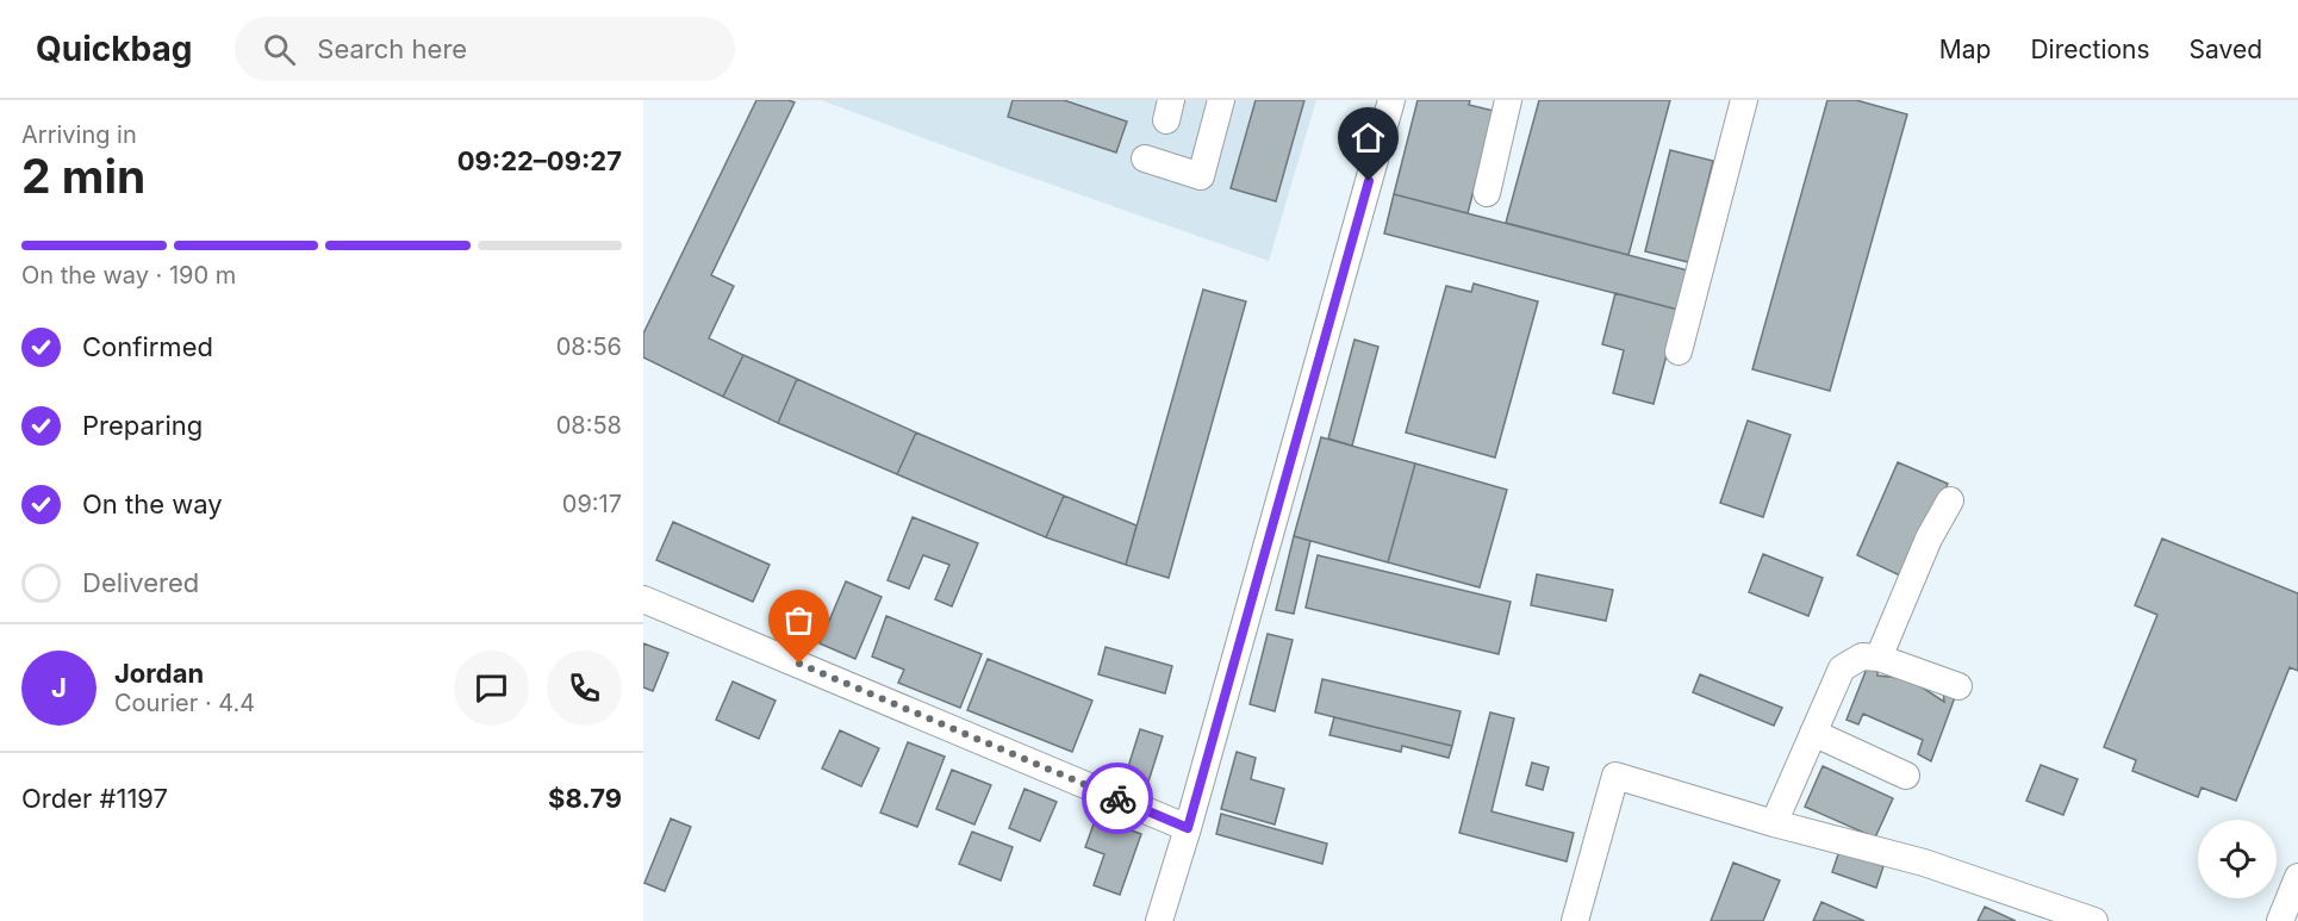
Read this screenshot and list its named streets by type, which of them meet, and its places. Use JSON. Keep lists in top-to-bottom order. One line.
{"page":{"header":"Quickbag","search":"Search here","nav":["Map","Directions","Saved"],"heading":["2 min","Arriving in","09:22–09:27"],"panel":["Jordan","Courier · 4.4","Order #1197","$8.79"],"bar":"On the way · 190 m","list":[["Confirmed","08:56"],["Preparing","08:58"],["On the way","09:17"],"Delivered"],"round":"J"}}
